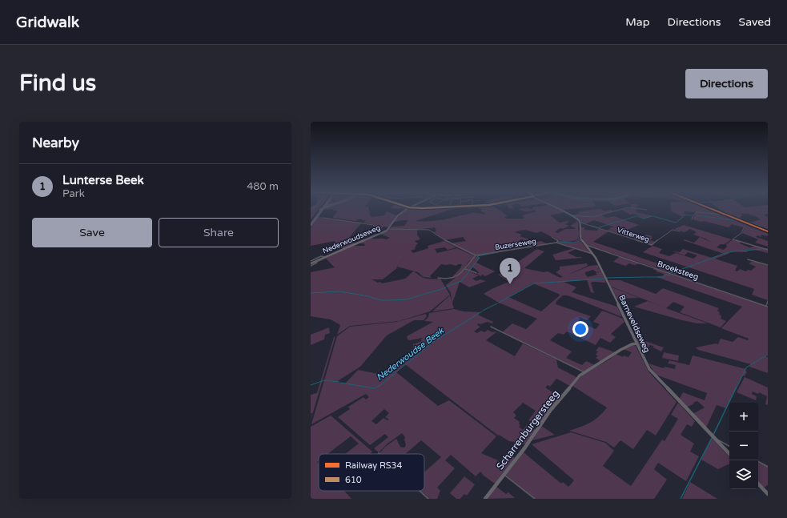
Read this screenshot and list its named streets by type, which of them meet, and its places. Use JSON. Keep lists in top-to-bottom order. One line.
{"streets":{"main road":["Nederwoudseweg","Barneveldseweg","Scharrenburgersteeg"],"street":["Vitterweg","Buzerseweg","Broeksteeg"]},"crossings":[["Vitterweg","Barneveldseweg"],["Buzerseweg","Barneveldseweg"],["Broeksteeg","Barneveldseweg"],["Barneveldseweg","Scharrenburgersteeg"]],"water":["Nederwoudse Beek"],"lines":["rail line RS34"],"legend":["Railway RS34","610"],"page":{"header":"Gridwalk","nav":["Map","Directions","Saved"],"buttons":["Directions",["Save","Share"]],"title":"Find us","heading":"Nearby","list":[{"mark":"1","name":"Lunterse Beek","note":"Park","value":"480 m"}],"pins":"1","map_buttons":["+","−"]}}
